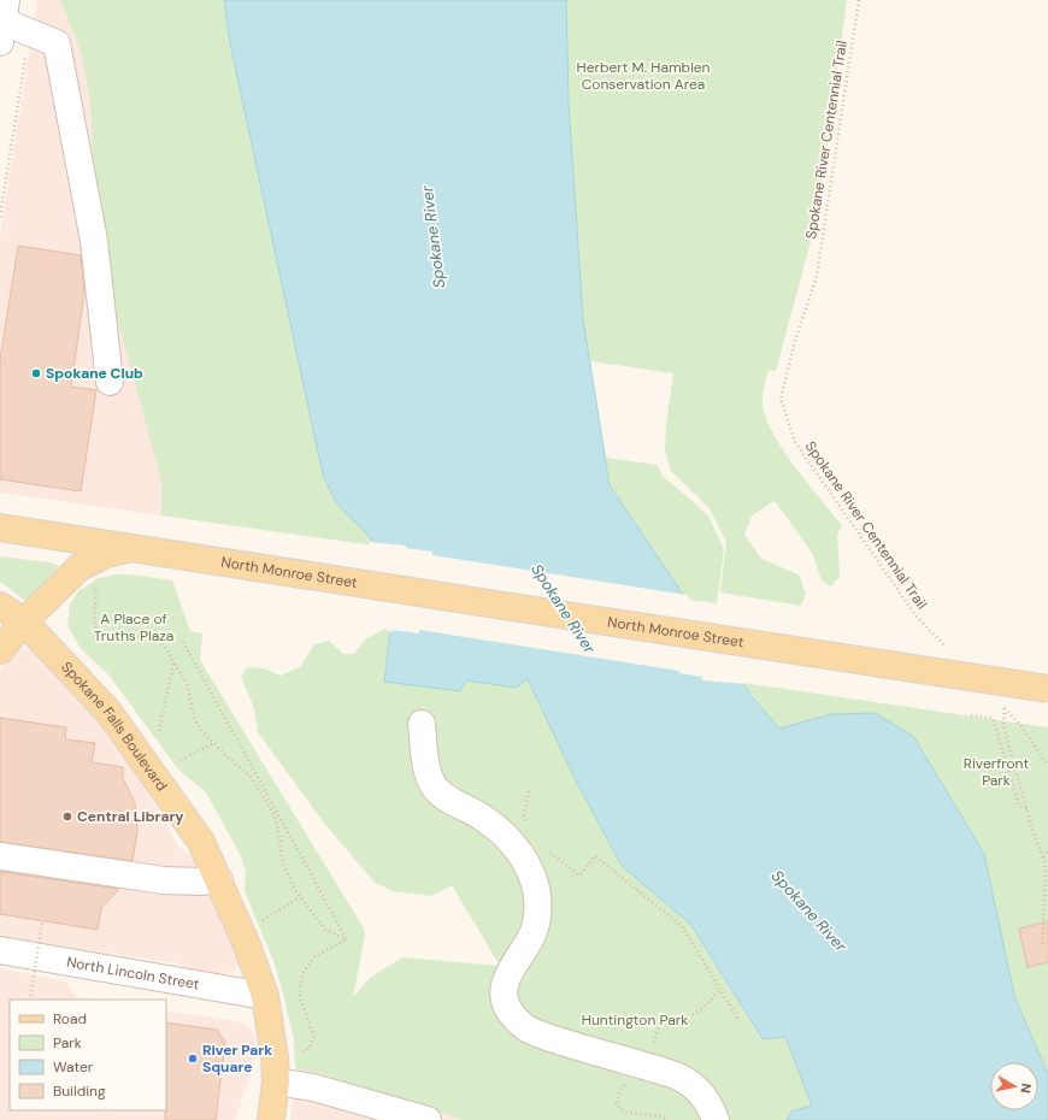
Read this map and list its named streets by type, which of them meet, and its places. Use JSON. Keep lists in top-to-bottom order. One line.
{"streets":{"main road":["North Monroe Street","Spokane Falls Boulevard"],"street":["North Lincoln Street"],"path":["Spokane River Centennial Trail"]},"crossings":[["North Monroe Street","Spokane Falls Boulevard"],["Spokane Falls Boulevard","North Lincoln Street"]],"water":["Spokane River"],"parks":["Herbert M. Hamblen Conservation Area","A Place of Truths Plaza","Riverfront Park","Huntington Park"],"places":["Spokane Club","Central Library","River Park Square"],"legend":["Road","Park","Water","Building"],"north":"right"}
